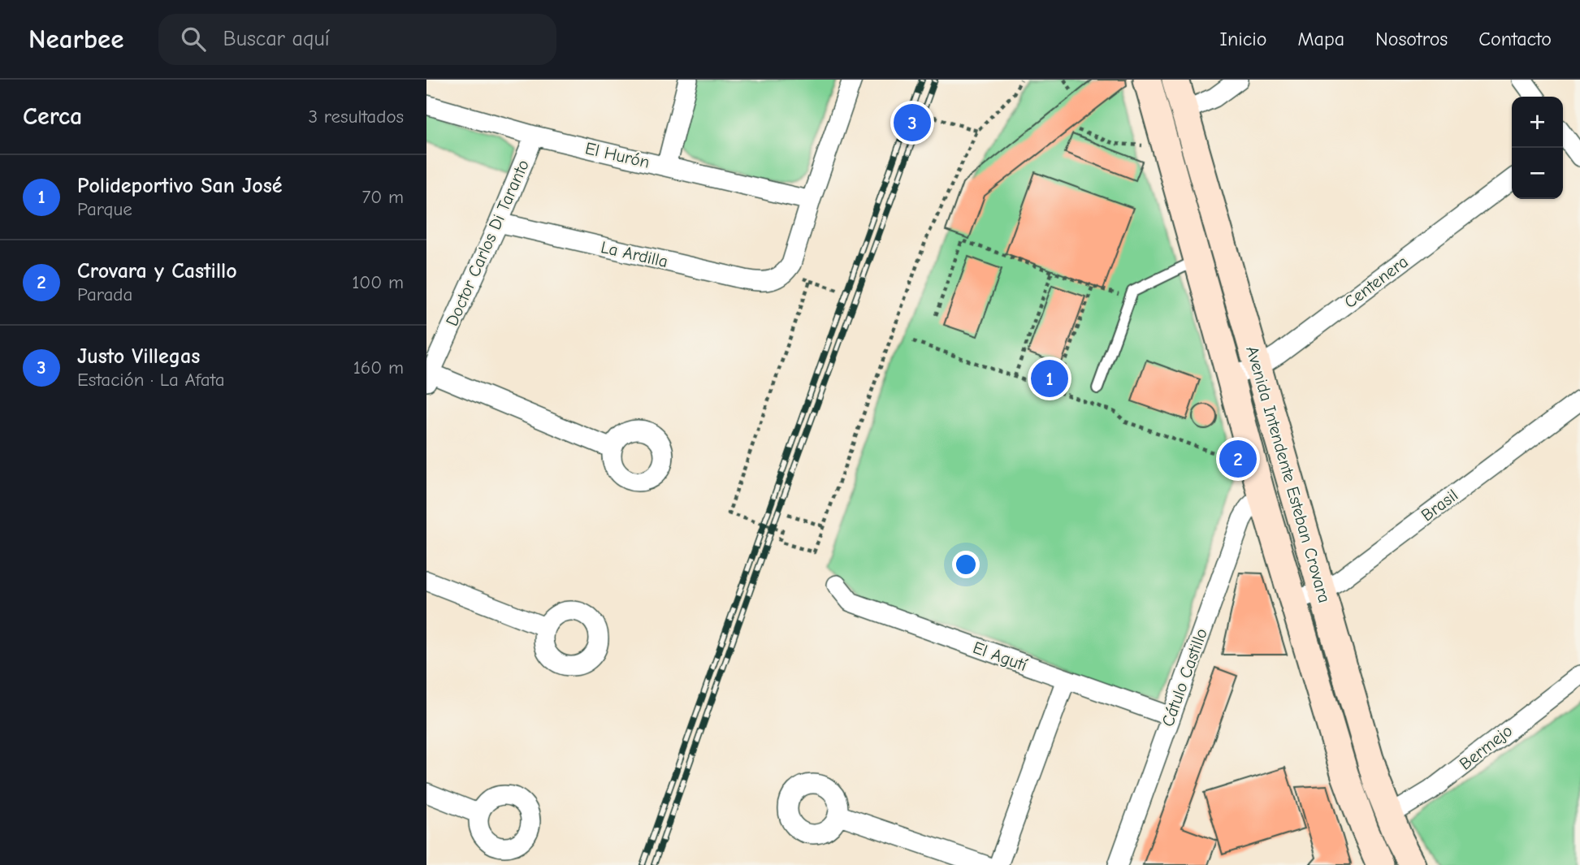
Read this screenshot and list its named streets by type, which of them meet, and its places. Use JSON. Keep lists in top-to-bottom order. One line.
{"streets":{"main road":["Avenida Intendente Esteban Crovara"],"street":["El Hurón","Doctor Carlos Di Taranto","La Ardilla","Centenera","Brasil","El Agutí","Cátulo Castillo","Bermejo"]},"crossings":[["El Hurón","Doctor Carlos Di Taranto"],["Doctor Carlos Di Taranto","La Ardilla"],["Centenera","Avenida Intendente Esteban Crovara"],["Avenida Intendente Esteban Crovara","Brasil"],["Avenida Intendente Esteban Crovara","Cátulo Castillo"],["Avenida Intendente Esteban Crovara","Bermejo"],["El Agutí","Cátulo Castillo"]],"page":{"header":"Nearbee","search":"Buscar aquí","nav":["Inicio","Mapa","Nosotros","Contacto"],"heading":["Cerca","3 resultados"],"map_buttons":["+","−"],"pins":["3","1","2"],"list":[{"mark":"1","name":"Polideportivo San José","note":"Parque","value":"70 m"},{"mark":"2","name":"Crovara y Castillo","note":"Parada","value":"100 m"},{"mark":"3","name":"Justo Villegas","note":"Estación · La Afata","value":"160 m"}]}}
